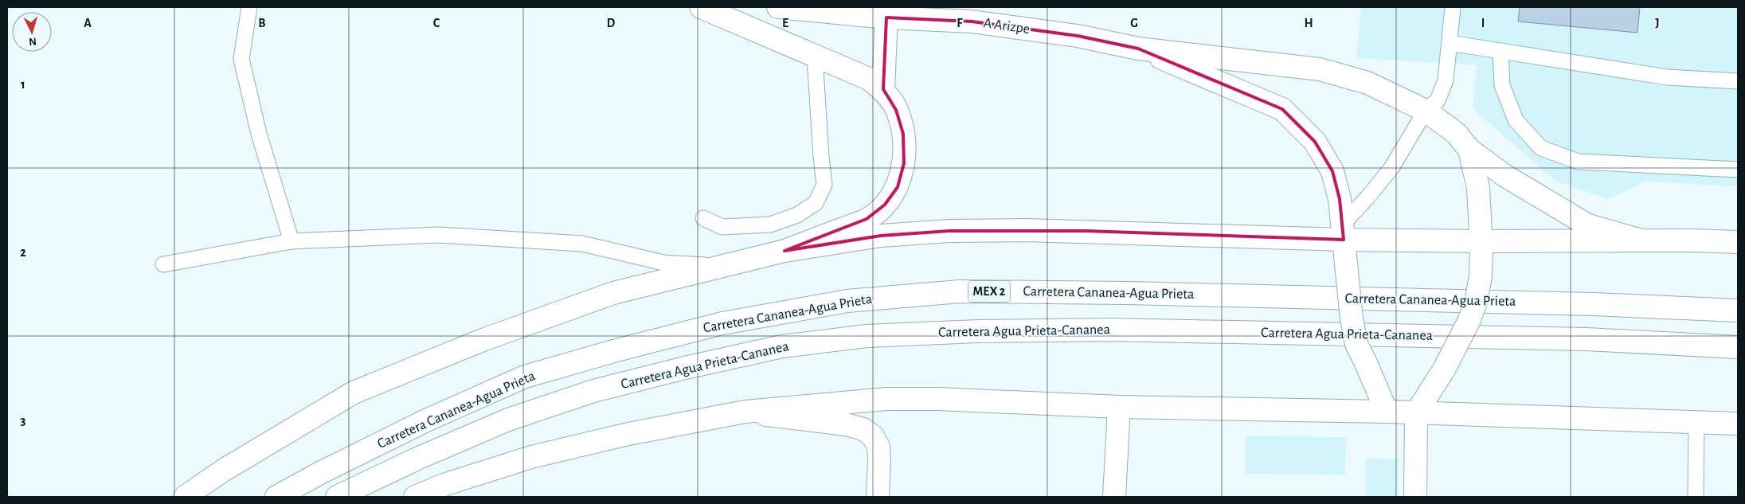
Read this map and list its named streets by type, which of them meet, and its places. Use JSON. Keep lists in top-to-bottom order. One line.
{"streets":{"main road":["A Arizpe","MEX 2","Carretera Cananea-Agua Prieta","Carretera Agua Prieta-Cananea"]},"north":"bottom","grid":{"columns":["A","B","C","D","E","F","G","H","I","J"],"rows":["1","2","3"]}}
